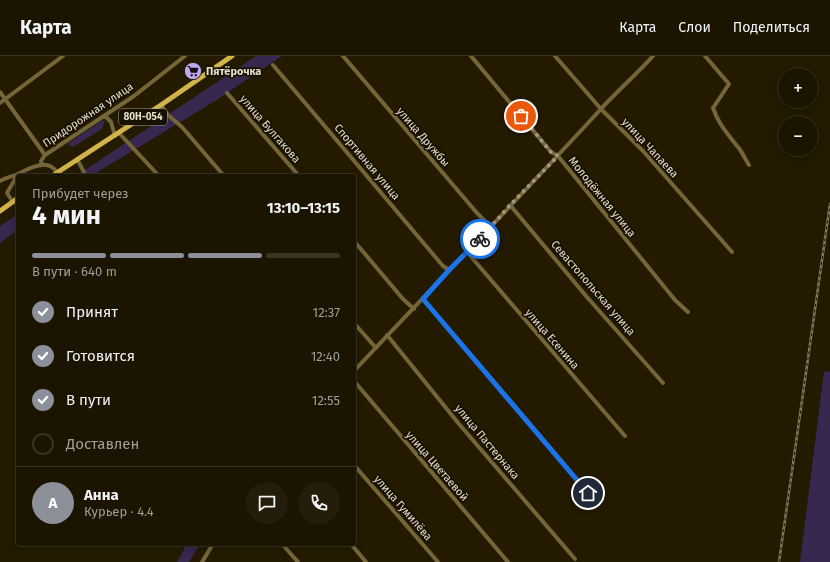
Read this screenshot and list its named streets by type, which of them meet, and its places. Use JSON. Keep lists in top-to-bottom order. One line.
{"streets":{"main road":["80Н-054"],"street":["Придорожная улица","улица Булгакова","улица Дружбы","улица Чапаева","Спортивная улица","Молодёжная улица","Севастопольская улица","улица Есенина","улица Пастернака","улица Цветаевой","улица Гумилёва"]},"places":{"supermarket":["Пятёрочка"]},"page":{"header":"Карта","nav":["Карта","Слои","Поделиться"],"map_buttons":["+","−"],"heading":["4 мин","Прибудет через","13:10–13:15"],"panel":["Анна","Курьер · 4.4"],"bar":"В пути · 640 m","list":[["Принят","12:37"],["Готовится","12:40"],["В пути","12:55"],"Доставлен"],"round":"А"}}
